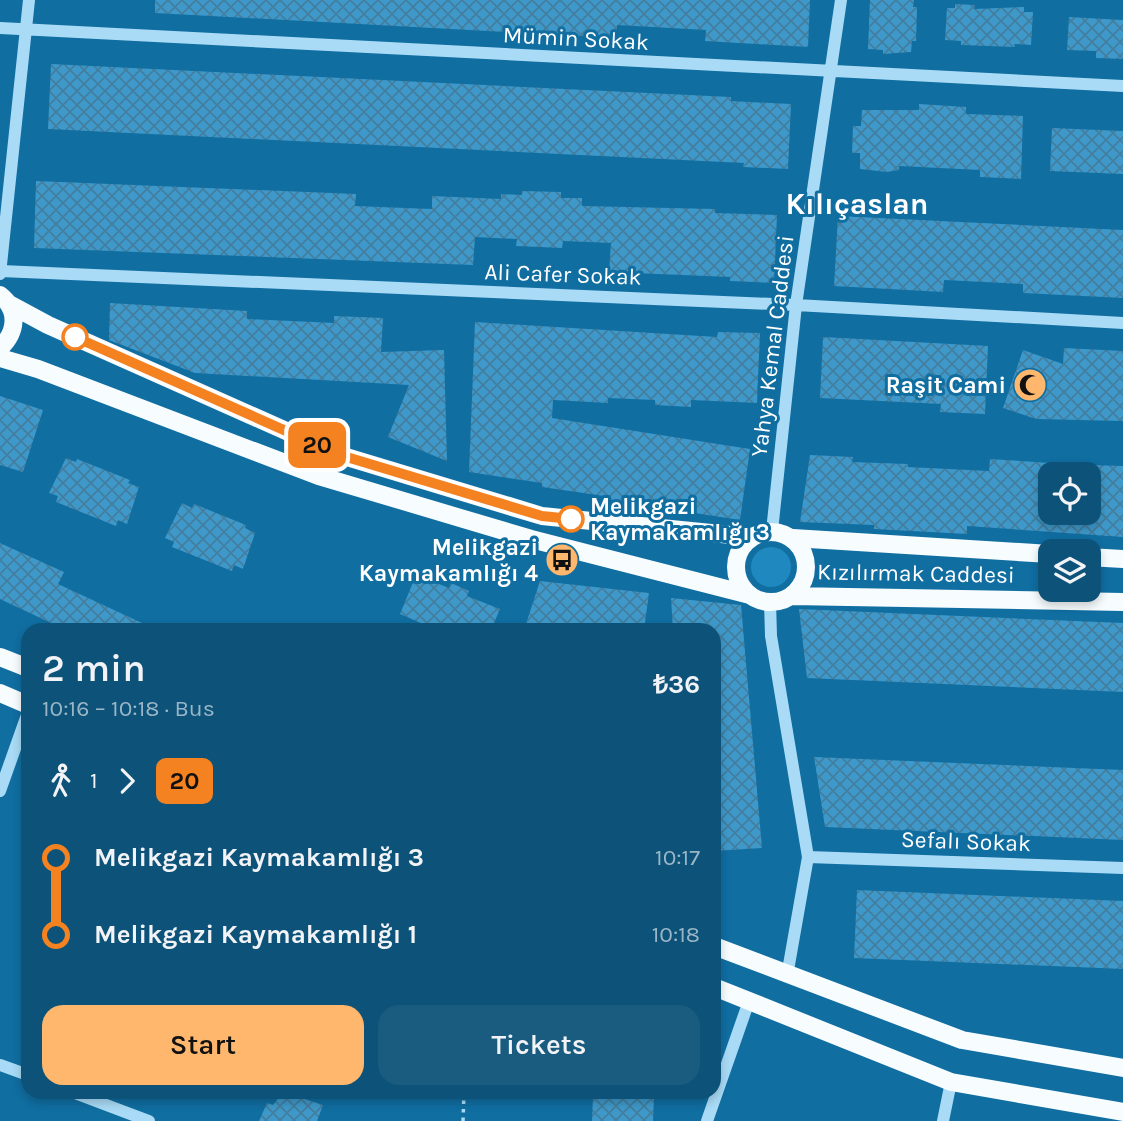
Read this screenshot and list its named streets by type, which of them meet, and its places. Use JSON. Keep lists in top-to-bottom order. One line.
{"streets":{"main road":["Kızılırmak Caddesi"],"street":["Mümin Sokak","Ali Cafer Sokak","Yahya Kemal Caddesi","Sefalı Sokak"]},"crossings":[["Mümin Sokak","Yahya Kemal Caddesi"],["Ali Cafer Sokak","Yahya Kemal Caddesi"],["Yahya Kemal Caddesi","Kızılırmak Caddesi"]],"districts":["Kılıçaslan"],"places":{"mosque":["Raşit Cami"],"other":["Melikgazi Kaymakamlığı 3"],"bus stop":["Melikgazi Kaymakamlığı 4"]},"lines":["bus line 20"],"page":{"on_map":"20","heading":["2 min","10:16 – 10:18 · Bus","₺36"],"legs":["1","20"],"list":[{"name":"Melikgazi Kaymakamlığı 3","value":"10:17"},{"name":"Melikgazi Kaymakamlığı 1","value":"10:18"}],"buttons":["Start","Tickets"]}}
